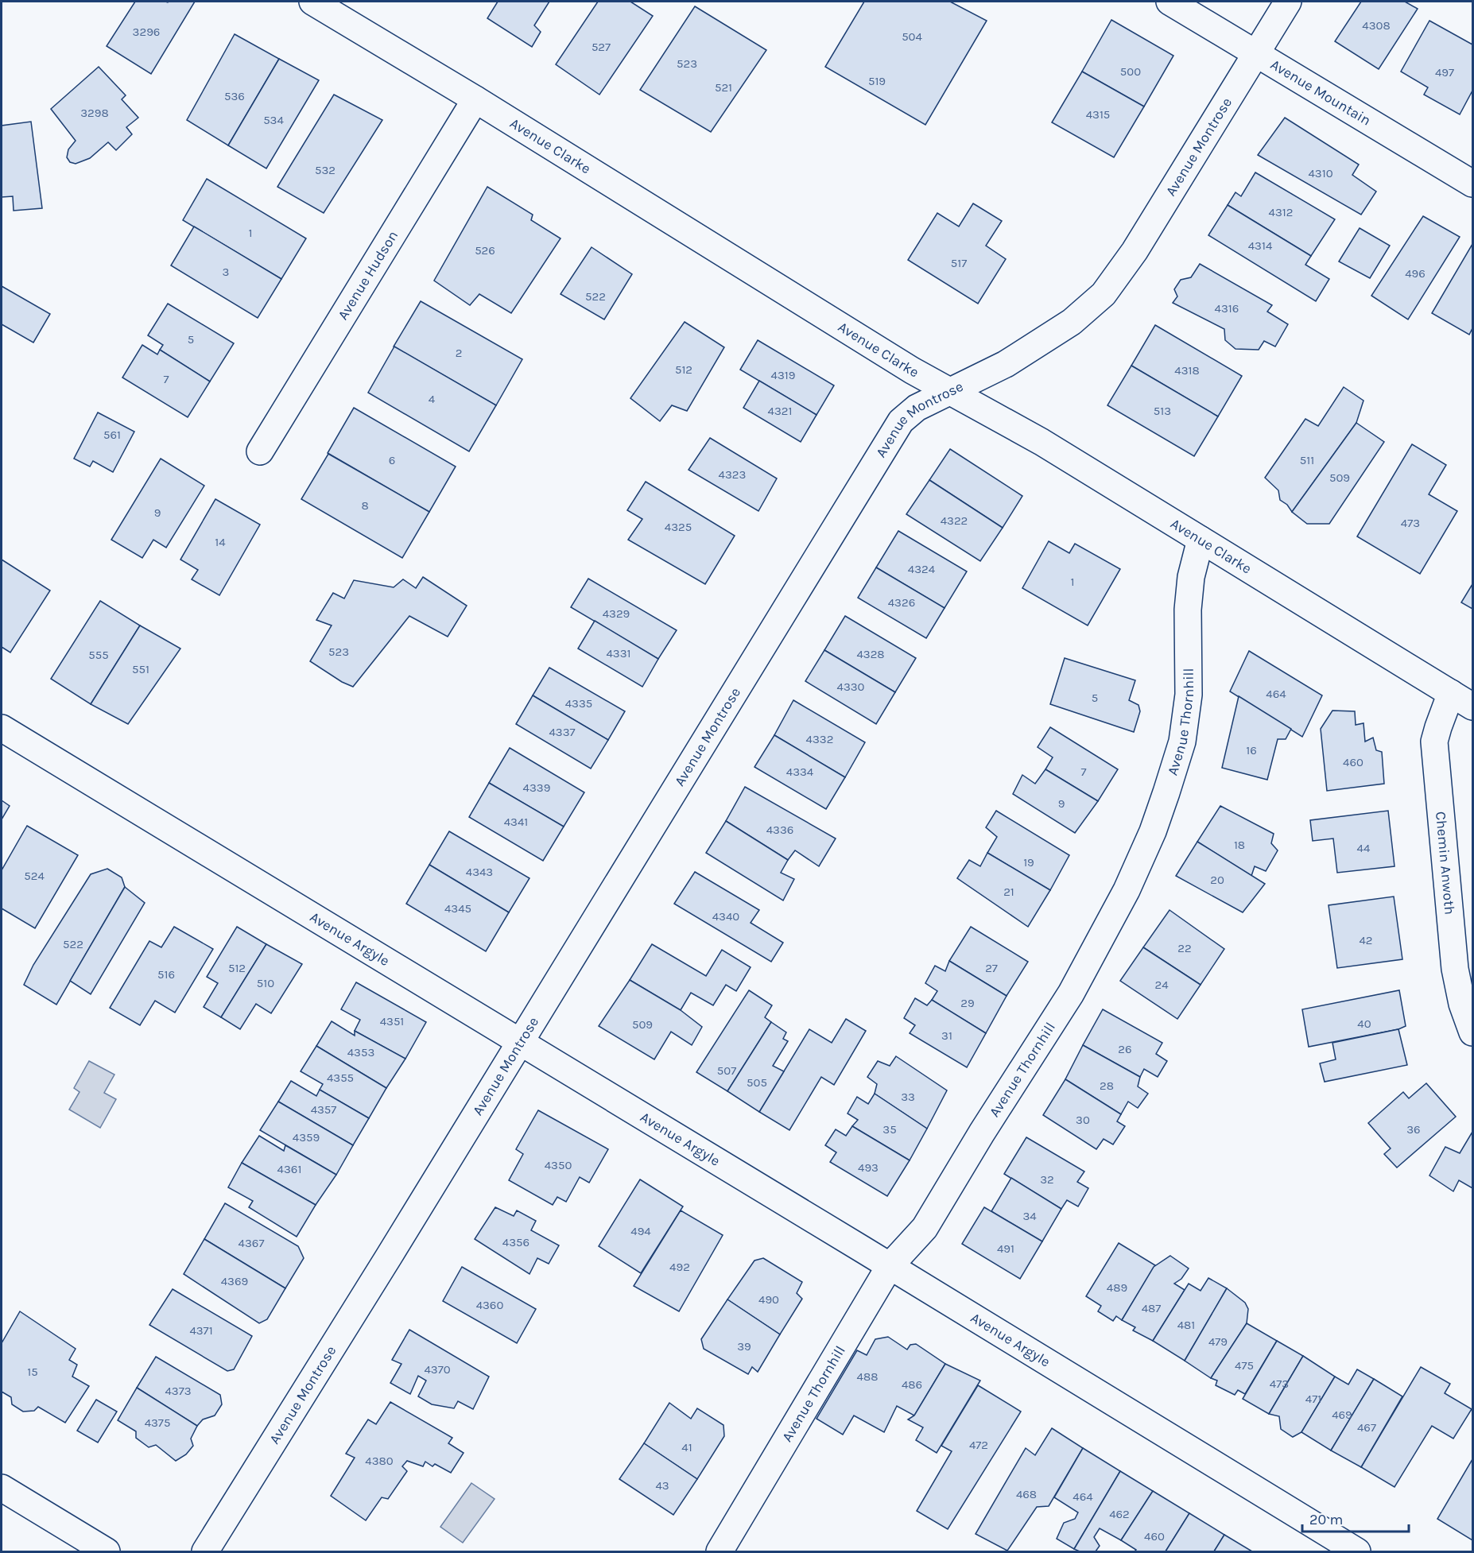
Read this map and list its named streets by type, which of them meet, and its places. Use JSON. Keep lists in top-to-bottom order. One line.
{"streets":{"street":["Avenue Mountain","Avenue Clarke","Avenue Montrose","Avenue Hudson","Avenue Thornhill","Chemin Anwoth","Avenue Argyle"]},"crossings":[["Avenue Mountain","Avenue Montrose"],["Avenue Clarke","Avenue Montrose"],["Avenue Clarke","Avenue Hudson"],["Avenue Clarke","Avenue Thornhill"],["Avenue Clarke","Chemin Anwoth"],["Avenue Montrose","Avenue Argyle"],["Avenue Thornhill","Avenue Argyle"]],"house_numbers":["4308","3296","504","527","523","500","497","519","521","536","3298","4315","534","532","4310","4312","1","4314","526","517","3","496","522","4316","5","2","512","4318","4319","7","4","4321","513","561","6","511","4323","509","8","9","4322","473","4325","14","4324","1","4326","4329","523","4331","4328","555","551","4330","464","5","4335","4337","4332","16","460","4334","7","4339","9","4341","4336","18","44","19","4343","524","20","21","4345","4340","42","522","22","512","27","516","510","24","29","4351","40","509","31","26","4353","507","4355","505","28","33","4357","30","35","36","4359","4350","493","4361","32","34","494","4356","4367","491","492","4369","489","490","4360","487","481","4371","479","39","475","4370","15","488","473","486","4373","471","469","4375","467","472","41","4380","43","468","464","462","460"],"scale_bar":"20 m"}
